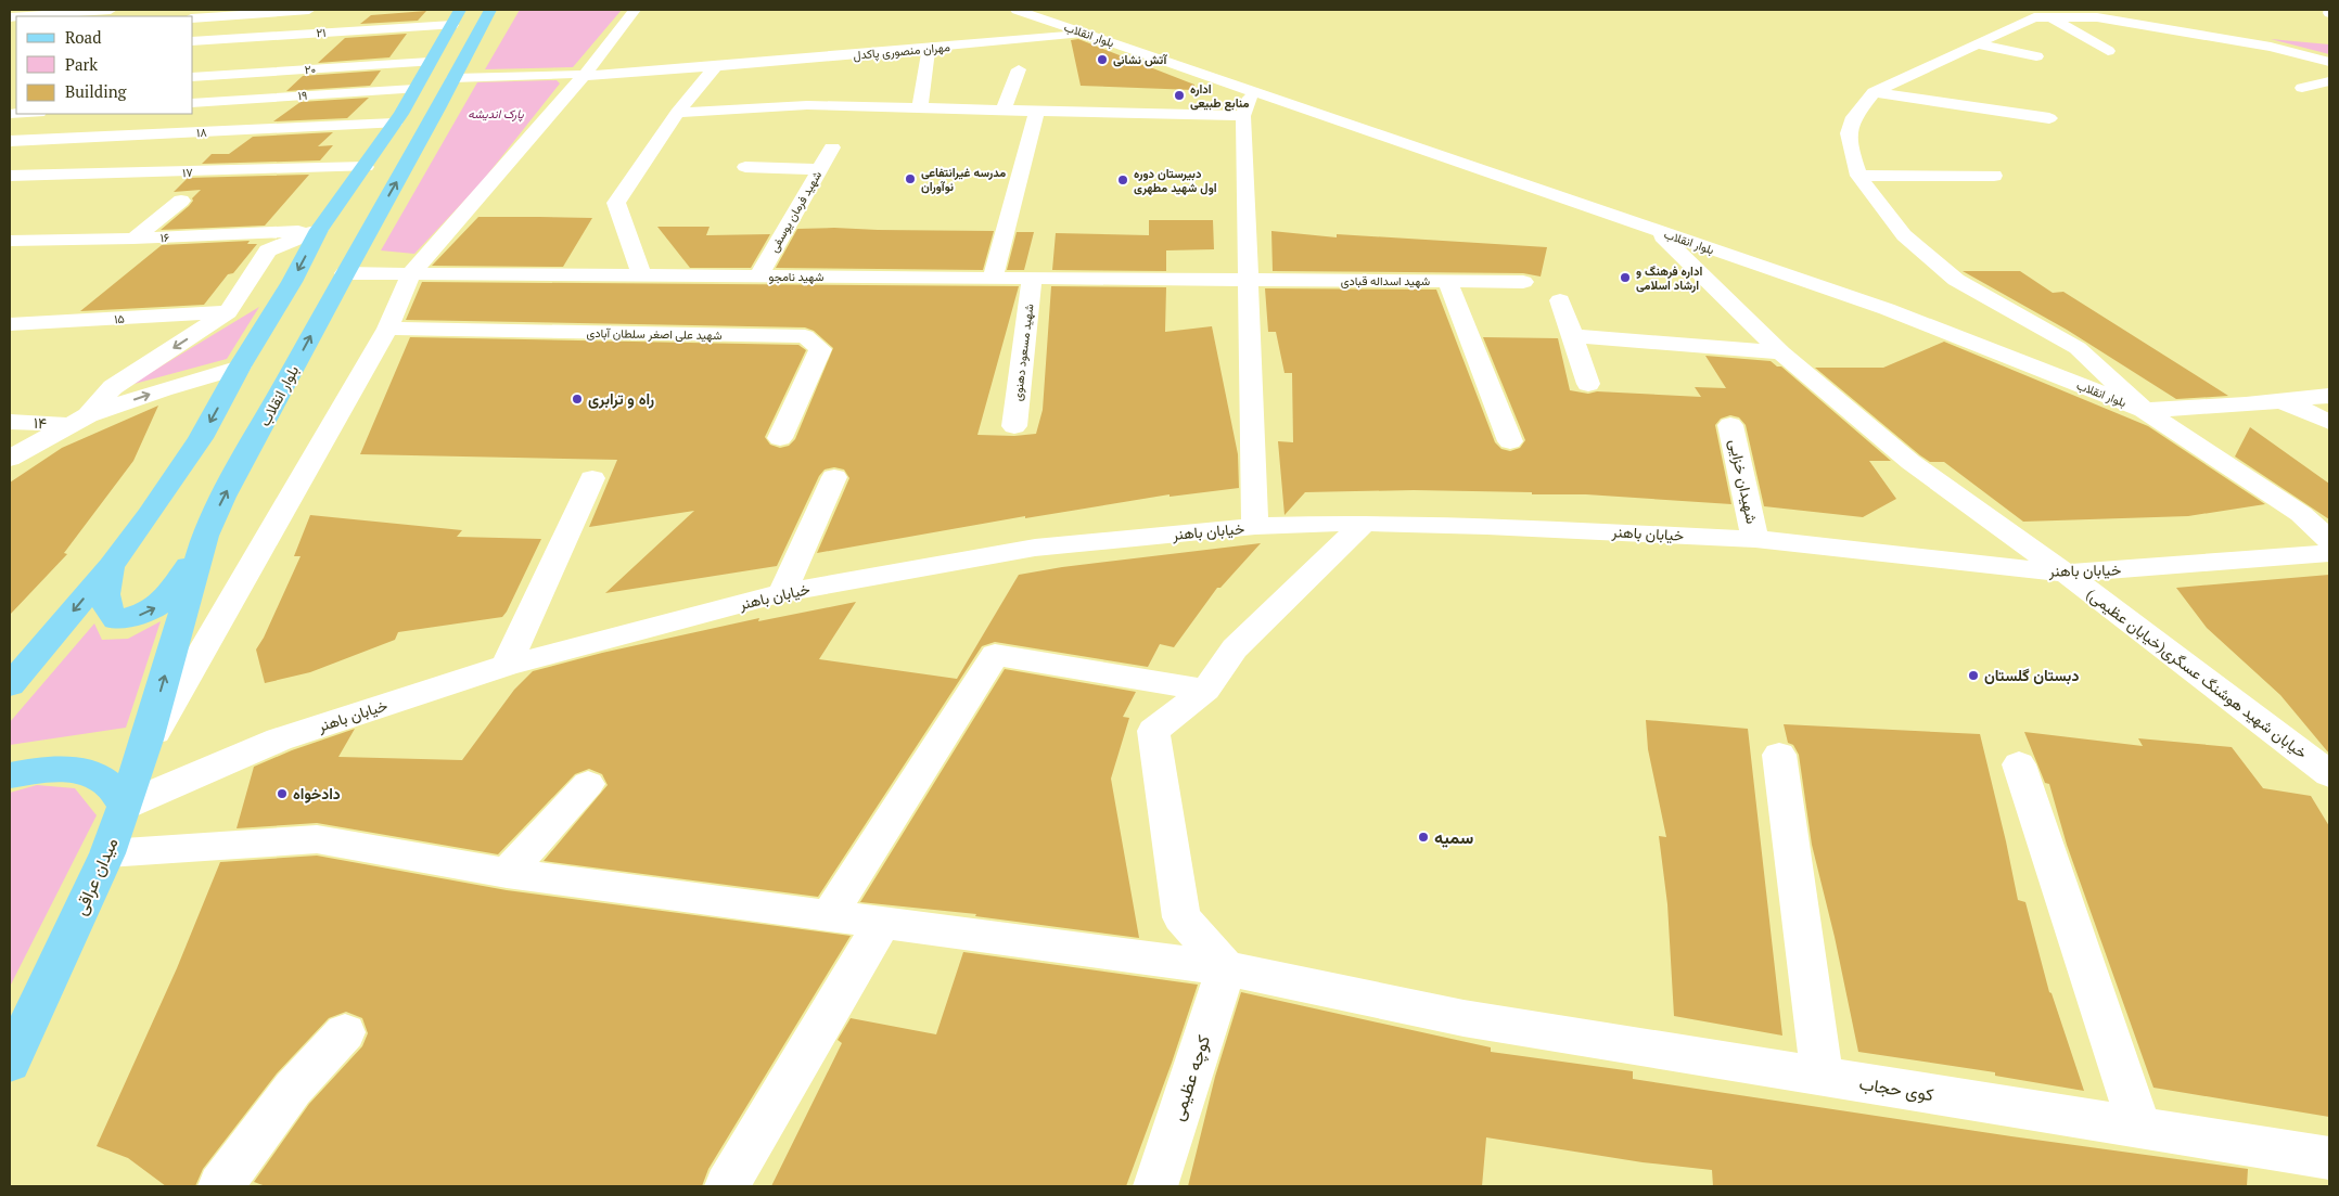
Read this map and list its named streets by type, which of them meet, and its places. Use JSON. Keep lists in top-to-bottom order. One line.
{"streets":{"main road":["بلوار انقلاب","میدان عراقی"],"street":["۲۱","مهران منصوری پاکدل","۲۰","۱۹","۱۸","۱۷","شهید فرمان یوسفی","۱۶","شهید نامجو","شهید اسداله قبادی","۱۵","شهید علی اصغر سلطان آبادی","شهید مسعود دهنوی","۱۴","شهیدان خزایی","خیابان باهنر","خیابان شهید هوشنگ عسگری(خیابان عظیمی)","کوچه عظیمی","کوی حجاب"]},"crossings":[["بلوار انقلاب","مهران منصوری پاکدل"],["بلوار انقلاب","شهید نامجو"],["بلوار انقلاب","خیابان باهنر"],["بلوار انقلاب","خیابان شهید هوشنگ عسگری(خیابان عظیمی)"],["بلوار انقلاب","میدان عراقی"],["۲۰","۱۹"],["شهید فرمان یوسفی","شهید نامجو"],["شهید نامجو","شهید اسداله قبادی"],["شهید نامجو","شهید مسعود دهنوی"],["شهیدان خزایی","خیابان باهنر"],["خیابان باهنر","خیابان شهید هوشنگ عسگری(خیابان عظیمی)"],["خیابان باهنر","میدان عراقی"],["میدان عراقی","کوی حجاب"],["کوچه عظیمی","کوی حجاب"]],"parks":["پارک اندیشه"],"places":["آتش نشانی","اداره منابع طبیعی","مدرسه غیرانتفاعی نوآوران","دبیرستان دوره اول شهید مطهری","اداره فرهنگ و ارشاد اسلامی","راه و ترابری","دبستان گلستان","دادخواه","سمیه"],"legend":["Road","Park","Building"]}
